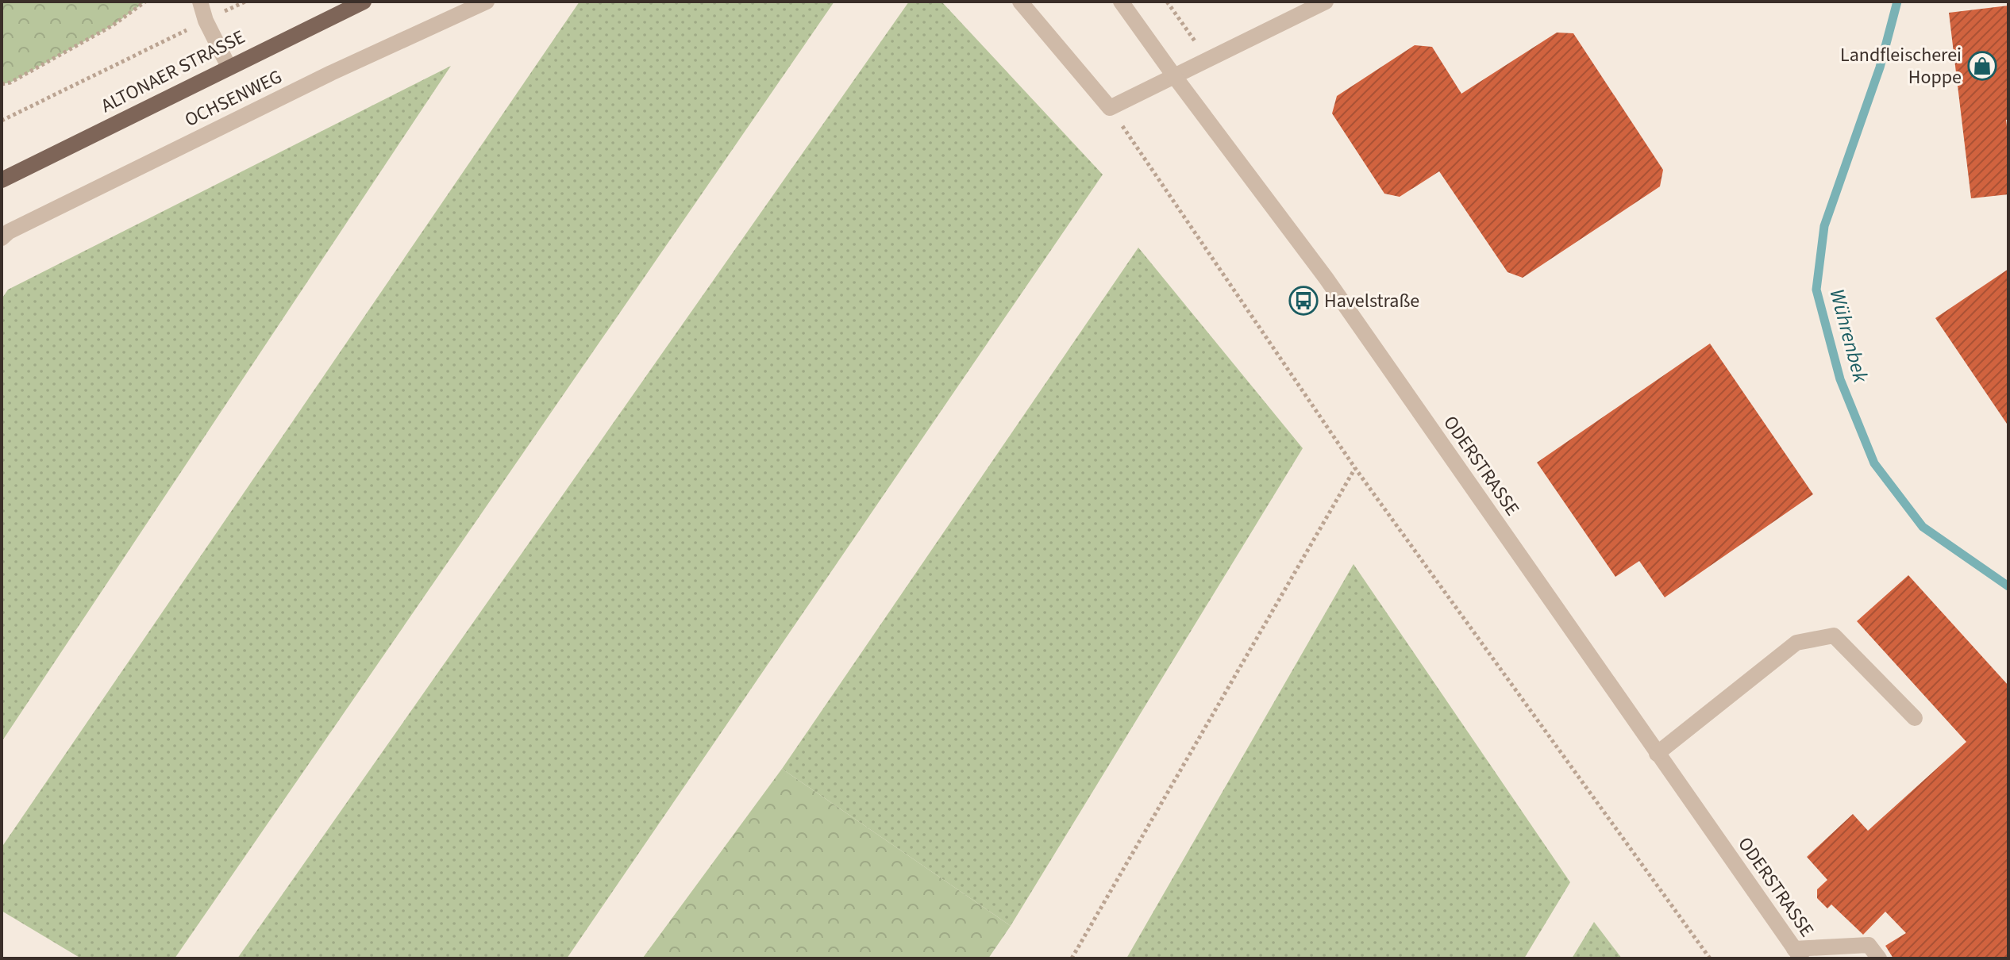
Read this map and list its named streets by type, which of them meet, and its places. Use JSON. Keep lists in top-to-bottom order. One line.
{"streets":{"main road":["ALTONAER STRASSE"],"street":["OCHSENWEG","ODERSTRASSE"]},"crossings":[["ALTONAER STRASSE","OCHSENWEG"]],"water":["Wührenbek"],"places":{"shop":["Landfleischerei Hoppe"],"bus stop":["Havelstraße"]}}
